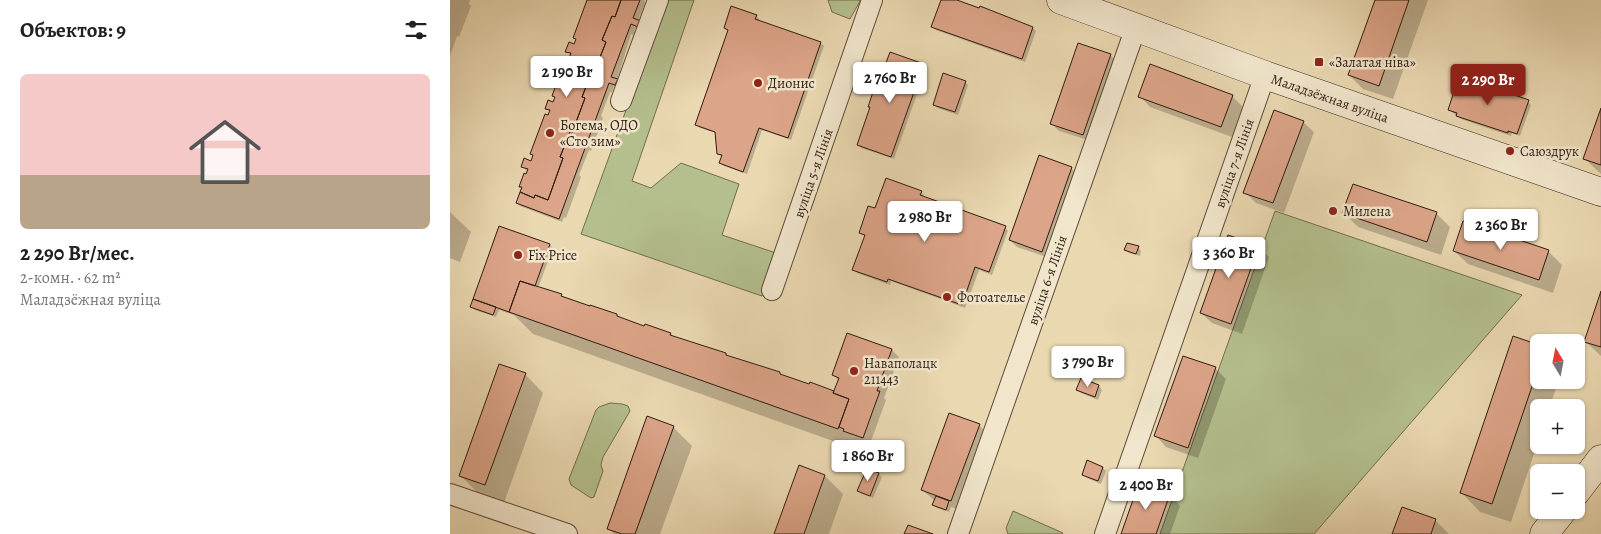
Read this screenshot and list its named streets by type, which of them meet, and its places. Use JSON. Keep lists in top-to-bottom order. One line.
{"streets":{"street":["Маладзёжная вуліца","вуліца 7-я Лінія","вуліца 5-я Лінія","вуліца 6-я Лінія"]},"crossings":[["Маладзёжная вуліца","вуліца 7-я Лінія"],["Маладзёжная вуліца","вуліца 6-я Лінія"]],"places":{"transit":["«Залатая ніва»"],"other":["Дионис","Богема, ОДО «Сто зим»","Саюздрук","Милена","Fix Price","Фотоателье","Наваполацк 211443"]},"north":"top","page":{"heading":"Объектов: 9","price":["2 190 Br","2 760 Br","2 290 Br","2 980 Br","2 360 Br","3 360 Br","3 790 Br","1 860 Br","2 400 Br"],"list":[{"name":"2 290 Br/мес.","note":"2-комн. · 62 m² · Маладзёжная вуліца"}],"map_buttons":["+","−"]}}
